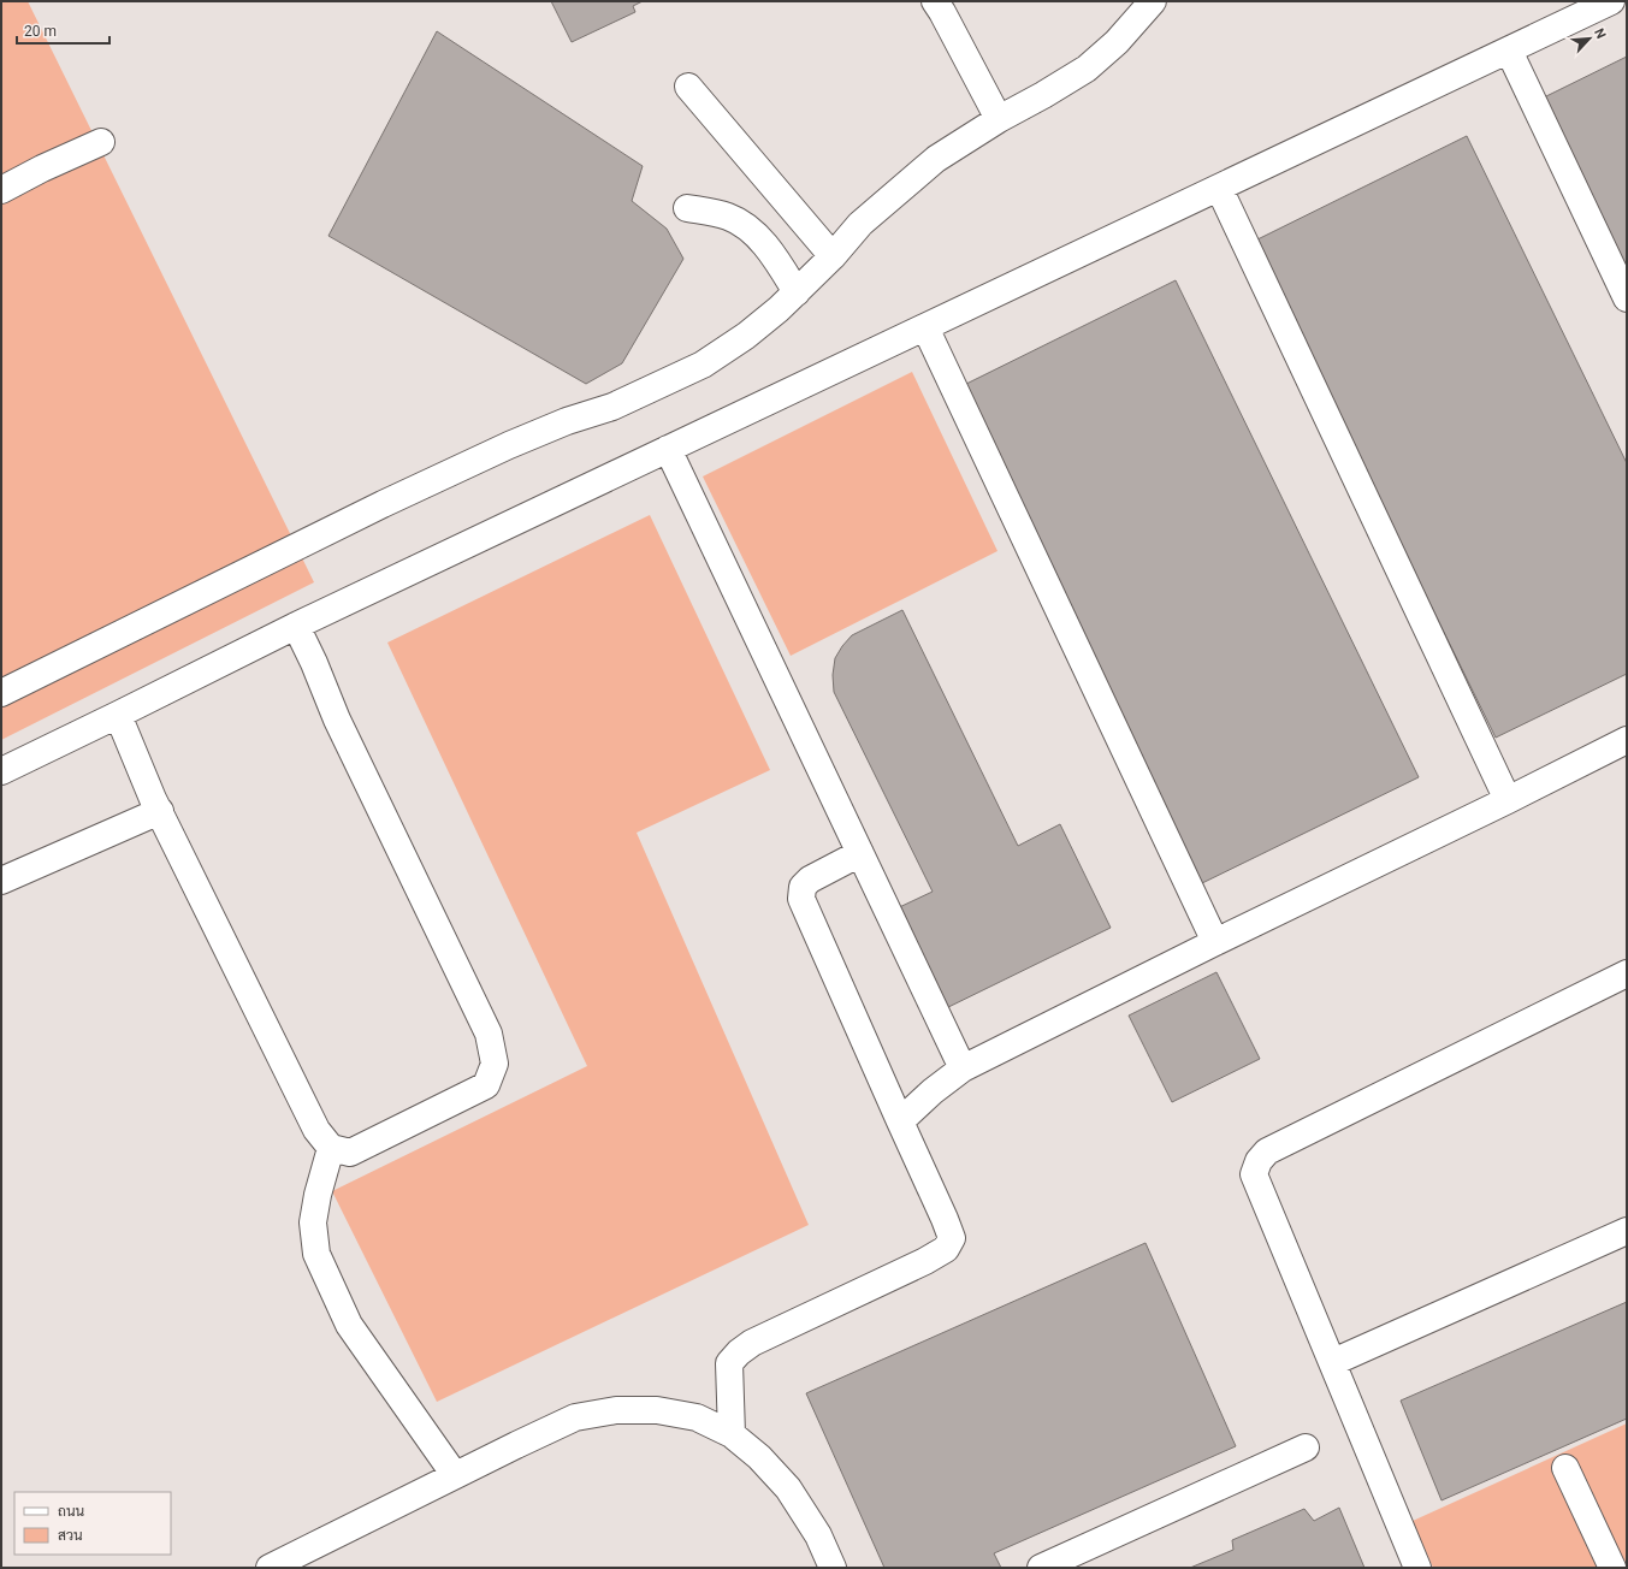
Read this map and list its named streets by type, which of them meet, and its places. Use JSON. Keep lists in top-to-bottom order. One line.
{"legend":["ถนน","สวน"],"scale_bar":"20 m","north":"top right"}
